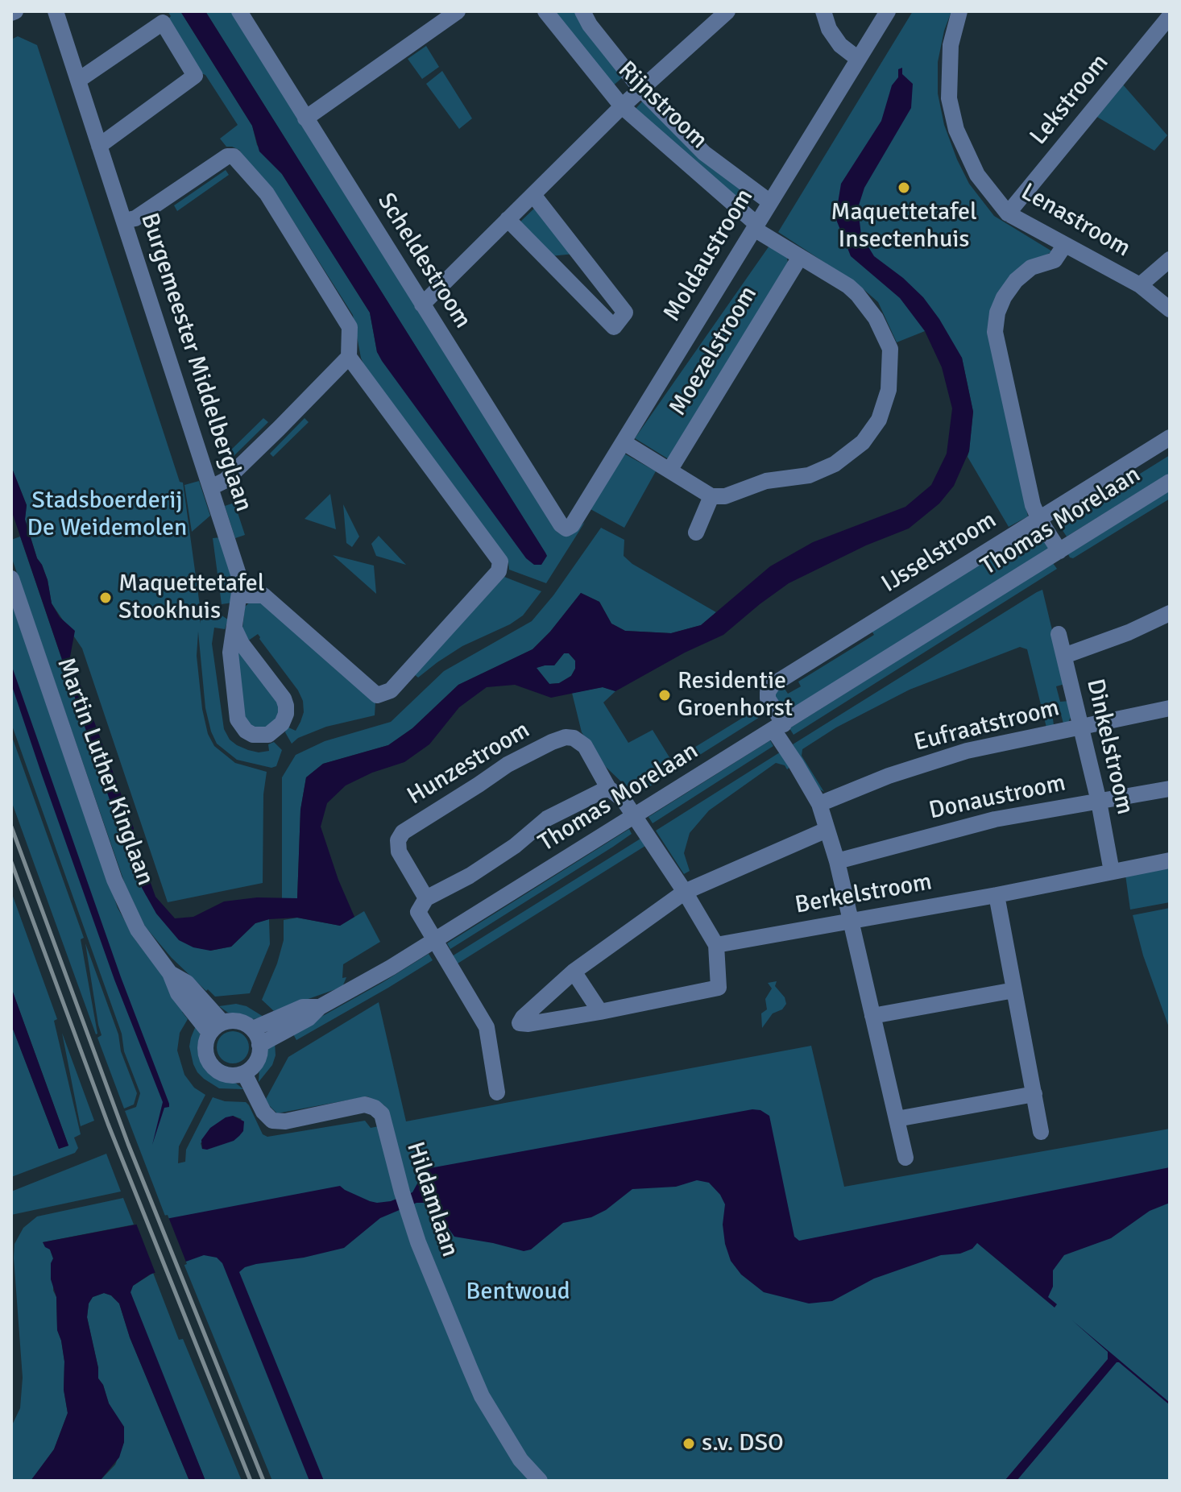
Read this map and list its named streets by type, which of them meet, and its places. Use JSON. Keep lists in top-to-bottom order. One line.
{"streets":{"street":["Lekstroom","Rijnstroom","Lenastroom","Moldaustroom","Scheldestroom","Moezelstroom","Burgemeester Middelberglaan","Thomas Morelaan","IJsselstroom","Eufraatstroom","Dinkelstroom","Hunzestroom","Martin Luther Kinglaan","Donaustroom","Berkelstroom","Hildamlaan"]},"crossings":[["Lekstroom","Lenastroom"],["Rijnstroom","Moldaustroom"],["Moldaustroom","Scheldestroom"],["Thomas Morelaan","IJsselstroom"],["Thomas Morelaan","Hunzestroom"],["Thomas Morelaan","Martin Luther Kinglaan"],["Thomas Morelaan","Hildamlaan"],["Eufraatstroom","Dinkelstroom"],["Dinkelstroom","Donaustroom"],["Dinkelstroom","Berkelstroom"],["Martin Luther Kinglaan","Hildamlaan"]],"parks":["Stadsboerderij De Weidemolen","Bentwoud"],"places":["Maquettetafel Insectenhuis","Maquettetafel Stookhuis","Residentie Groenhorst","s.v. DSO"]}
